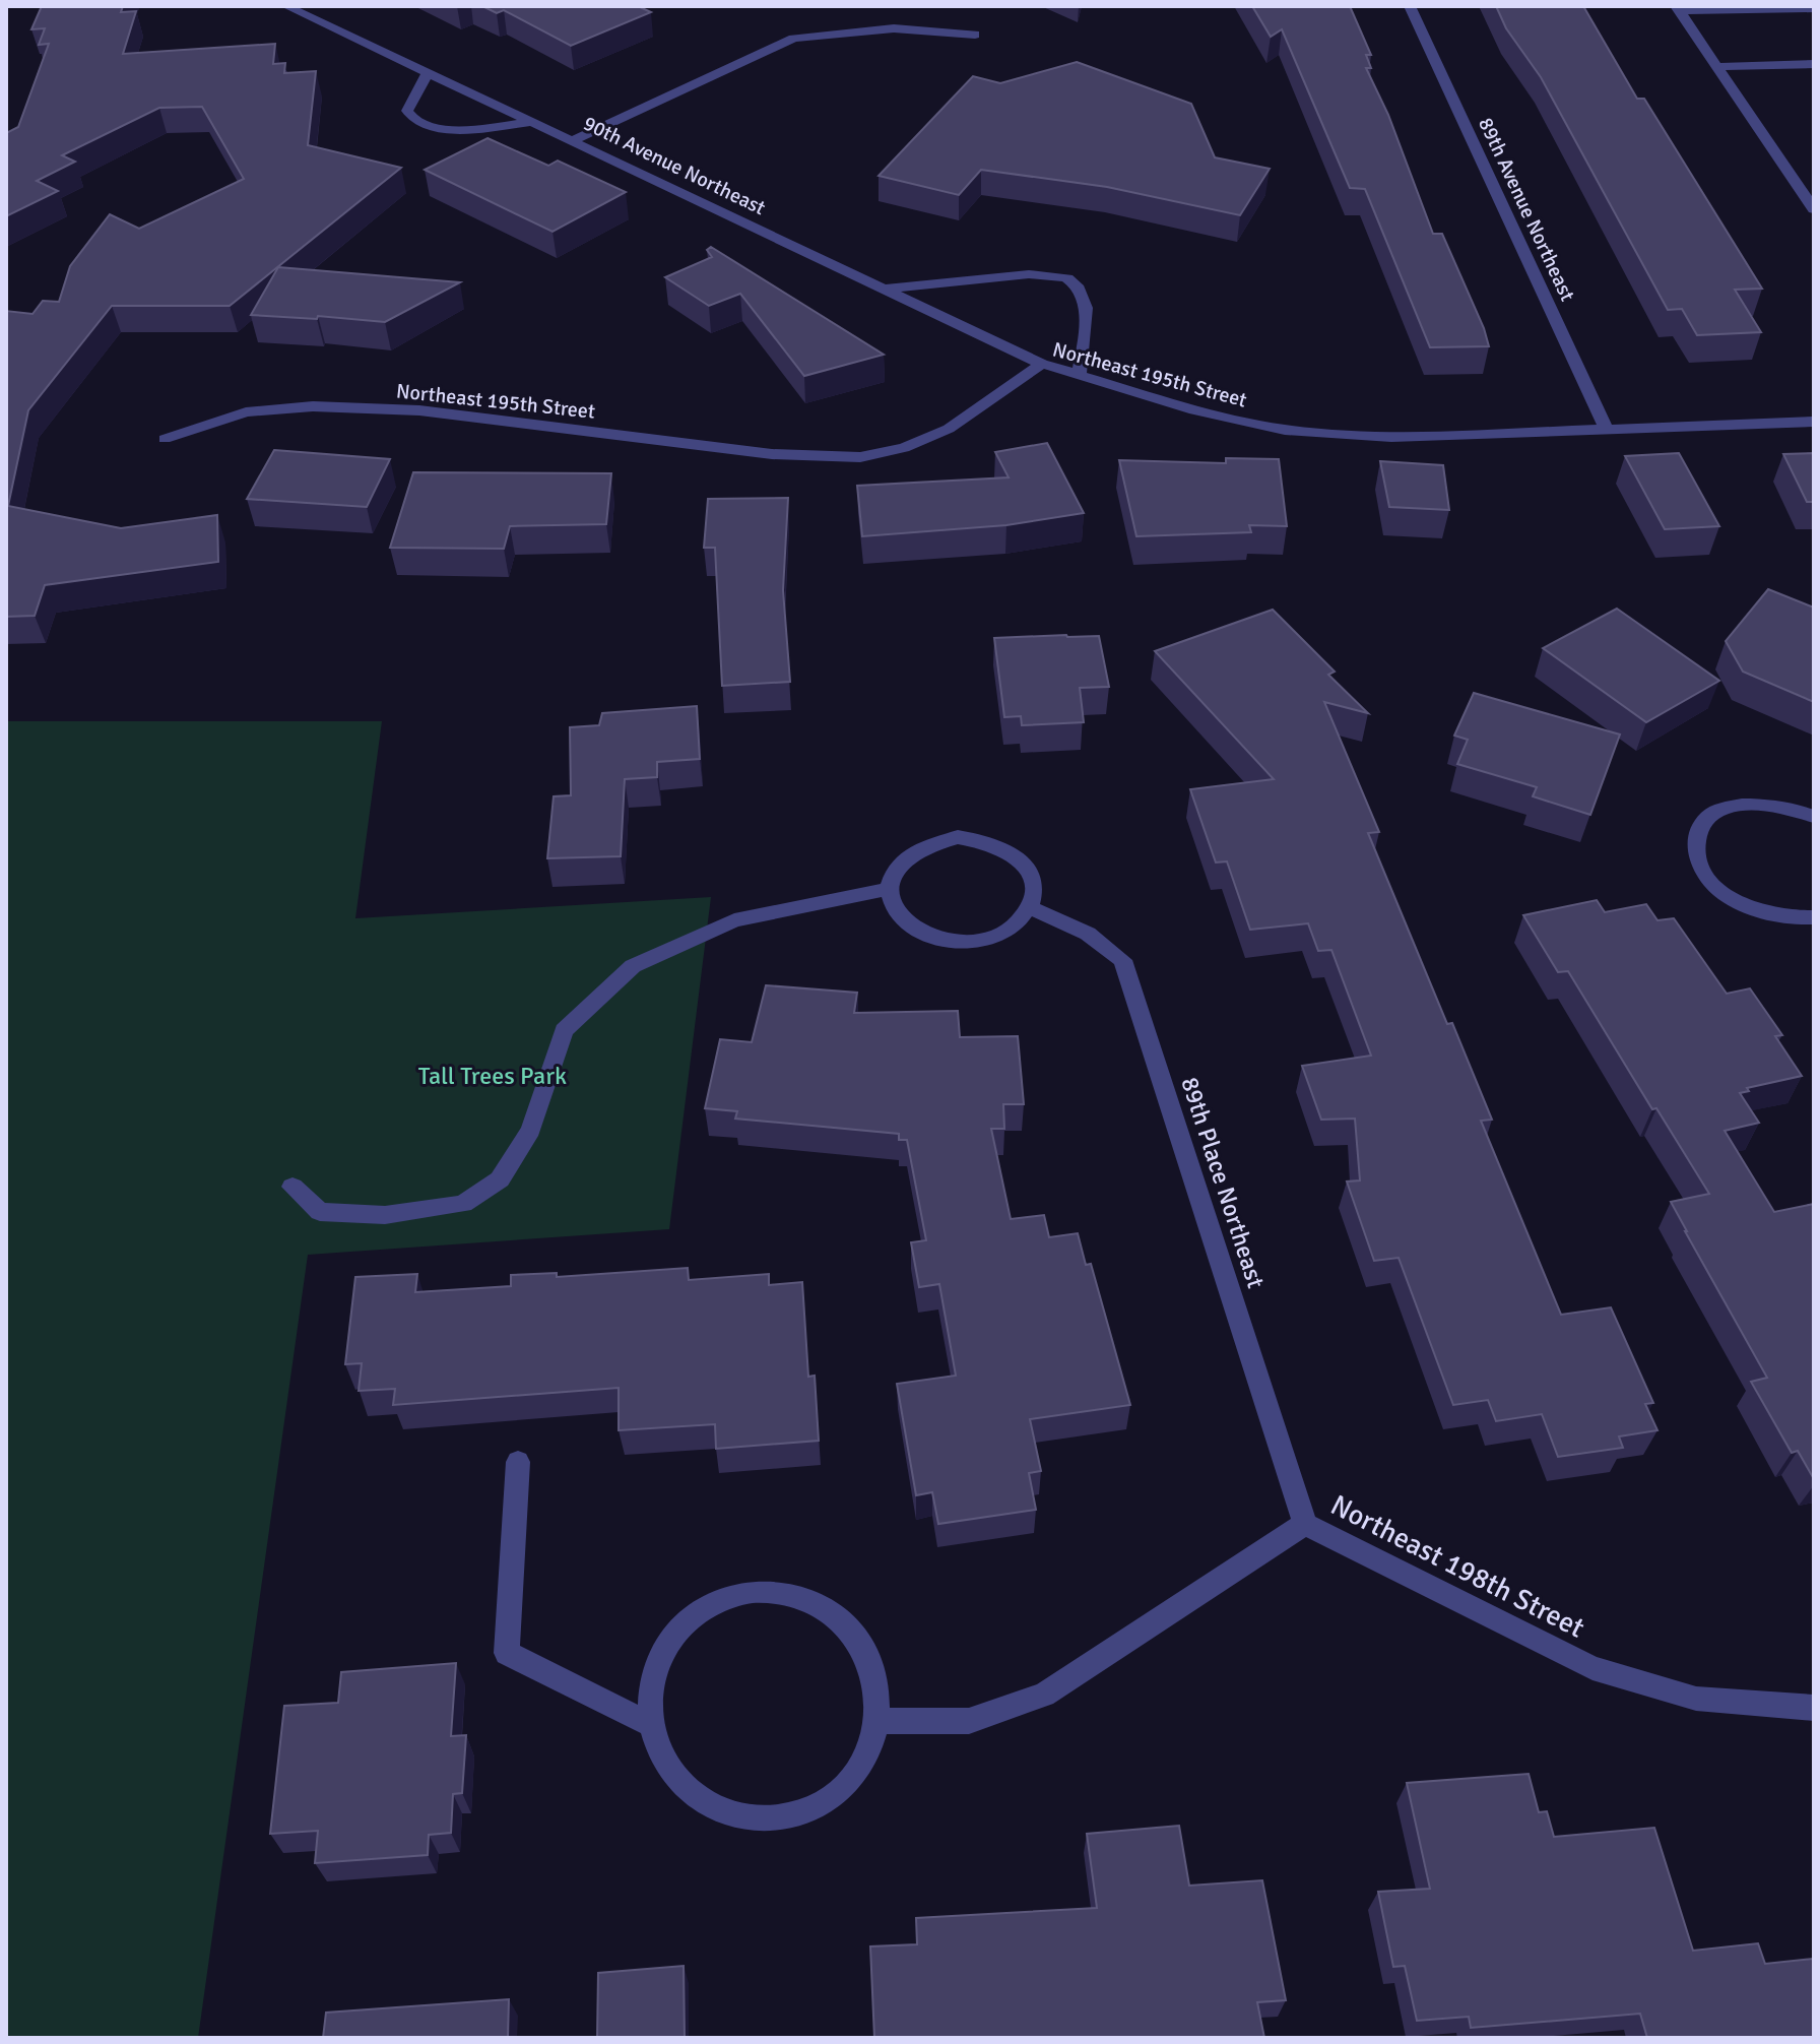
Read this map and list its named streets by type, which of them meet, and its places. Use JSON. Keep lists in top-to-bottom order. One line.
{"streets":{"street":["90th Avenue Northeast","89th Avenue Northeast","Northeast 195th Street","89th Place Northeast","Northeast 198th Street"]},"crossings":[["90th Avenue Northeast","Northeast 195th Street"],["89th Avenue Northeast","Northeast 195th Street"],["89th Place Northeast","Northeast 198th Street"]],"parks":["Tall Trees Park"]}
